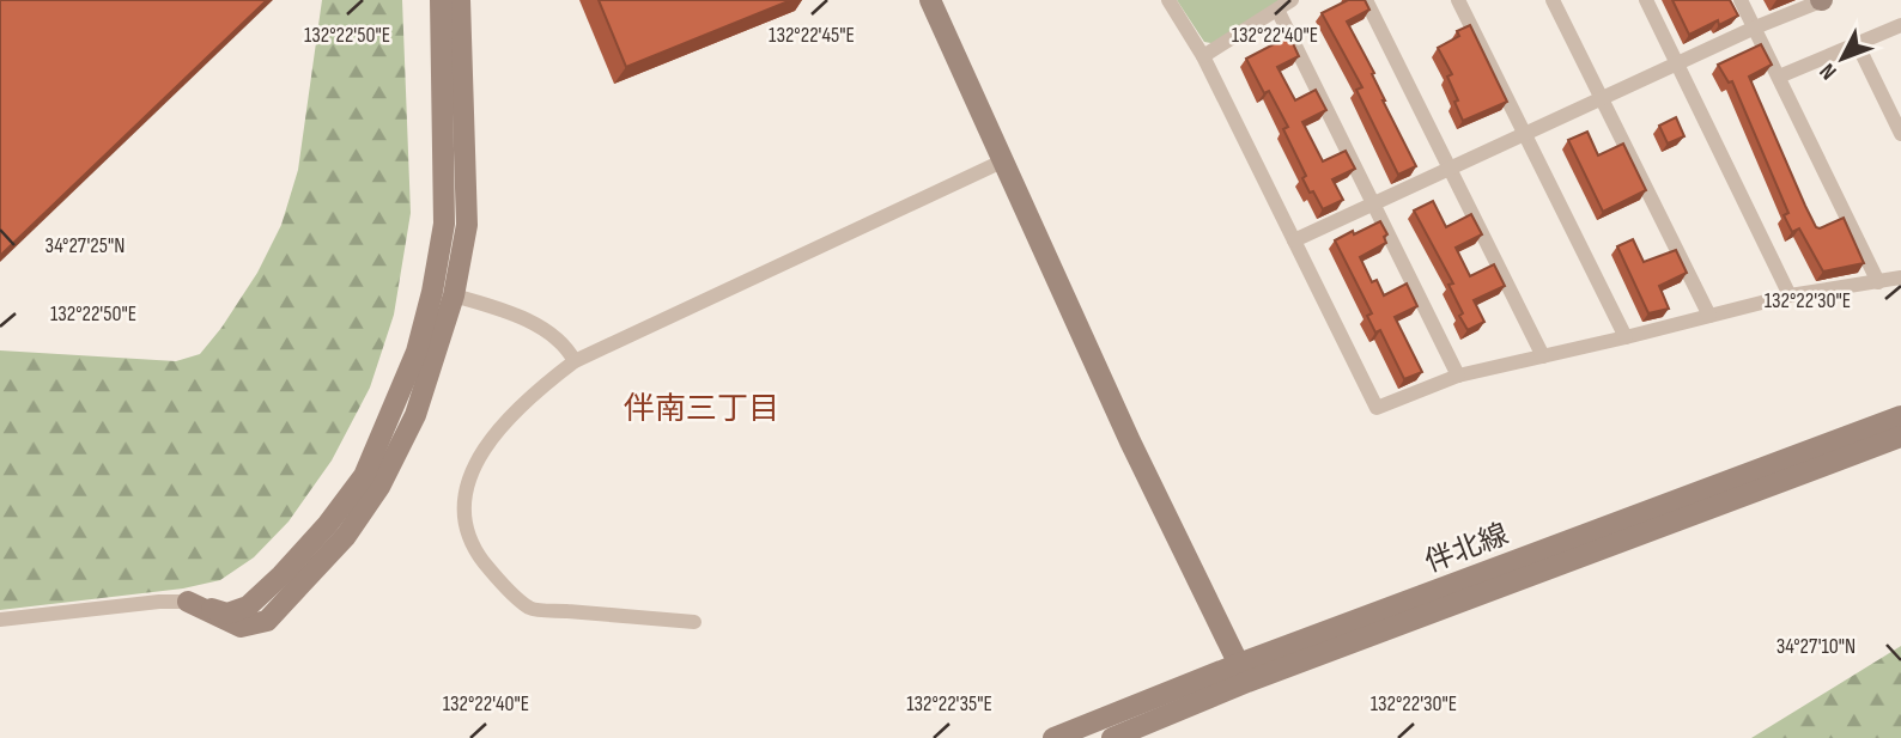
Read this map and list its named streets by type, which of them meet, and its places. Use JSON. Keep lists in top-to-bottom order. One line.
{"streets":{"street":["伴北線"]},"districts":["伴南三丁目"],"north":"bottom left","coordinates":["132°22'50\"E","132°22'45\"E","132°22'40\"E","34°27'25\"N","132°22'30\"E","34°27'10\"N","132°22'35\"E"]}
